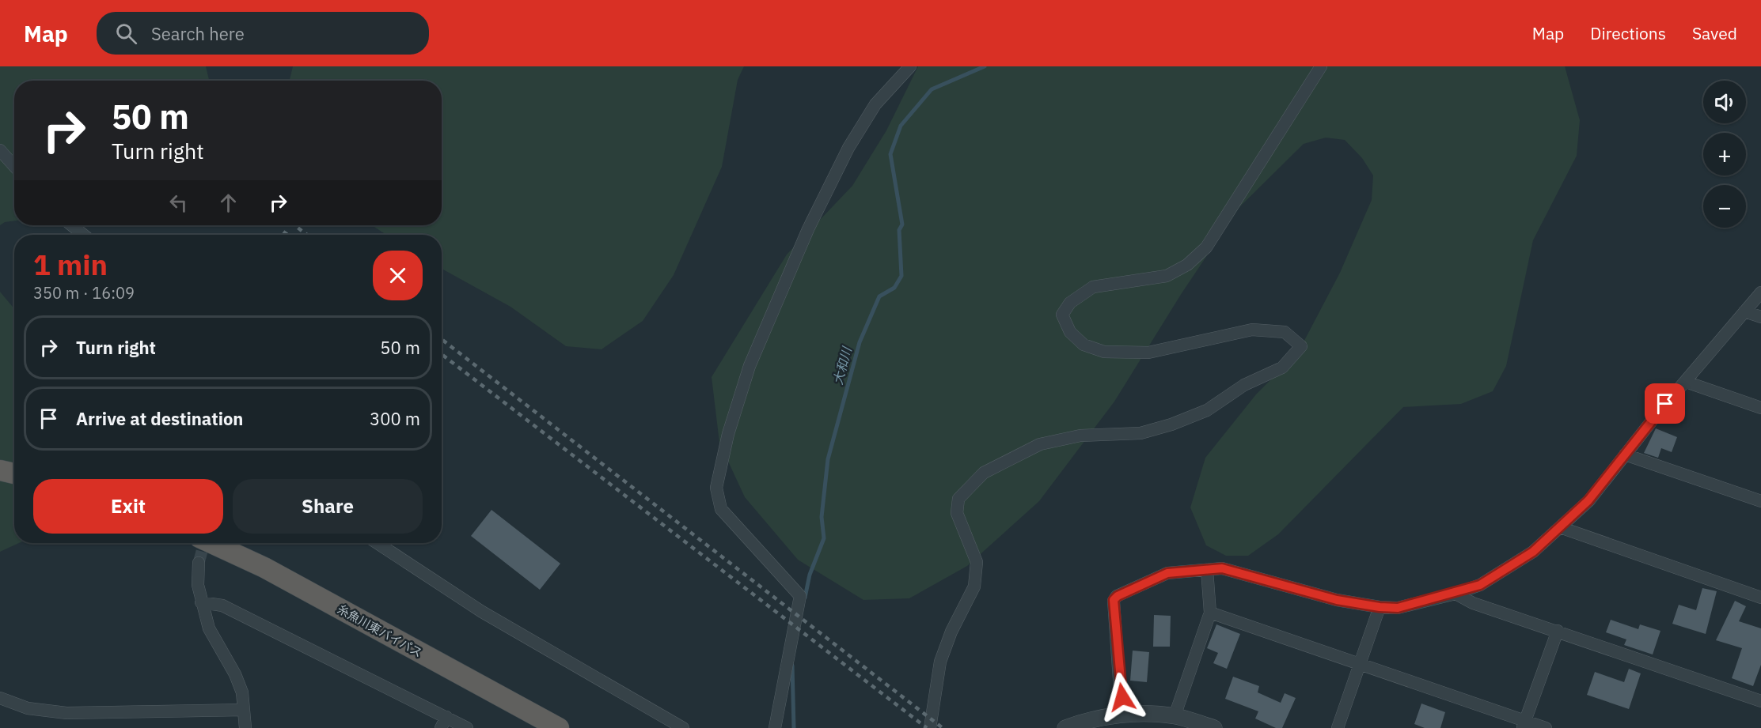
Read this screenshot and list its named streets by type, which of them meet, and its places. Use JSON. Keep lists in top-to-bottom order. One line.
{"streets":{"highway":["糸魚川東バイパス"]},"water":["大和川"],"page":{"header":"Map","search":"Search here","nav":["Map","Directions","Saved"],"map_buttons":["+","−"],"turn":["50 m","Turn right"],"heading":["1 min","350 m · 16:09"],"list":[{"name":"Turn right","value":"50 m"},{"name":"Arrive at destination","value":"300 m"}],"buttons":["Exit","Share"]}}
